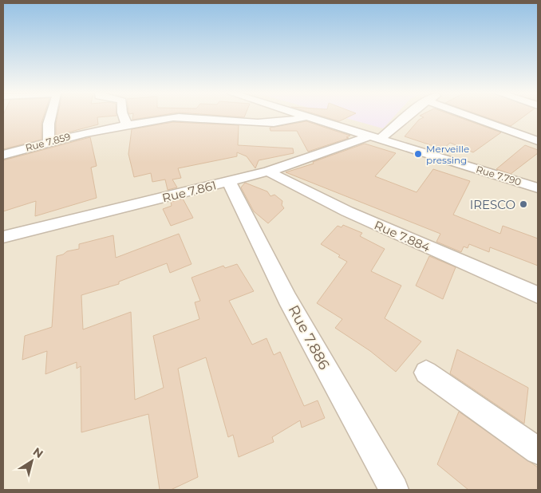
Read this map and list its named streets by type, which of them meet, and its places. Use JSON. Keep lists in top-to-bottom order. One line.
{"streets":{"street":["Rue 7.859","Rue 7.790","Rue 7.861","Rue 7.884","Rue 7.886"]},"crossings":[["Rue 7.859","Rue 7.790"],["Rue 7.790","Rue 7.861"],["Rue 7.861","Rue 7.884"],["Rue 7.861","Rue 7.886"]],"places":["Merveille pressing","IRESCO"],"north":"top right"}
